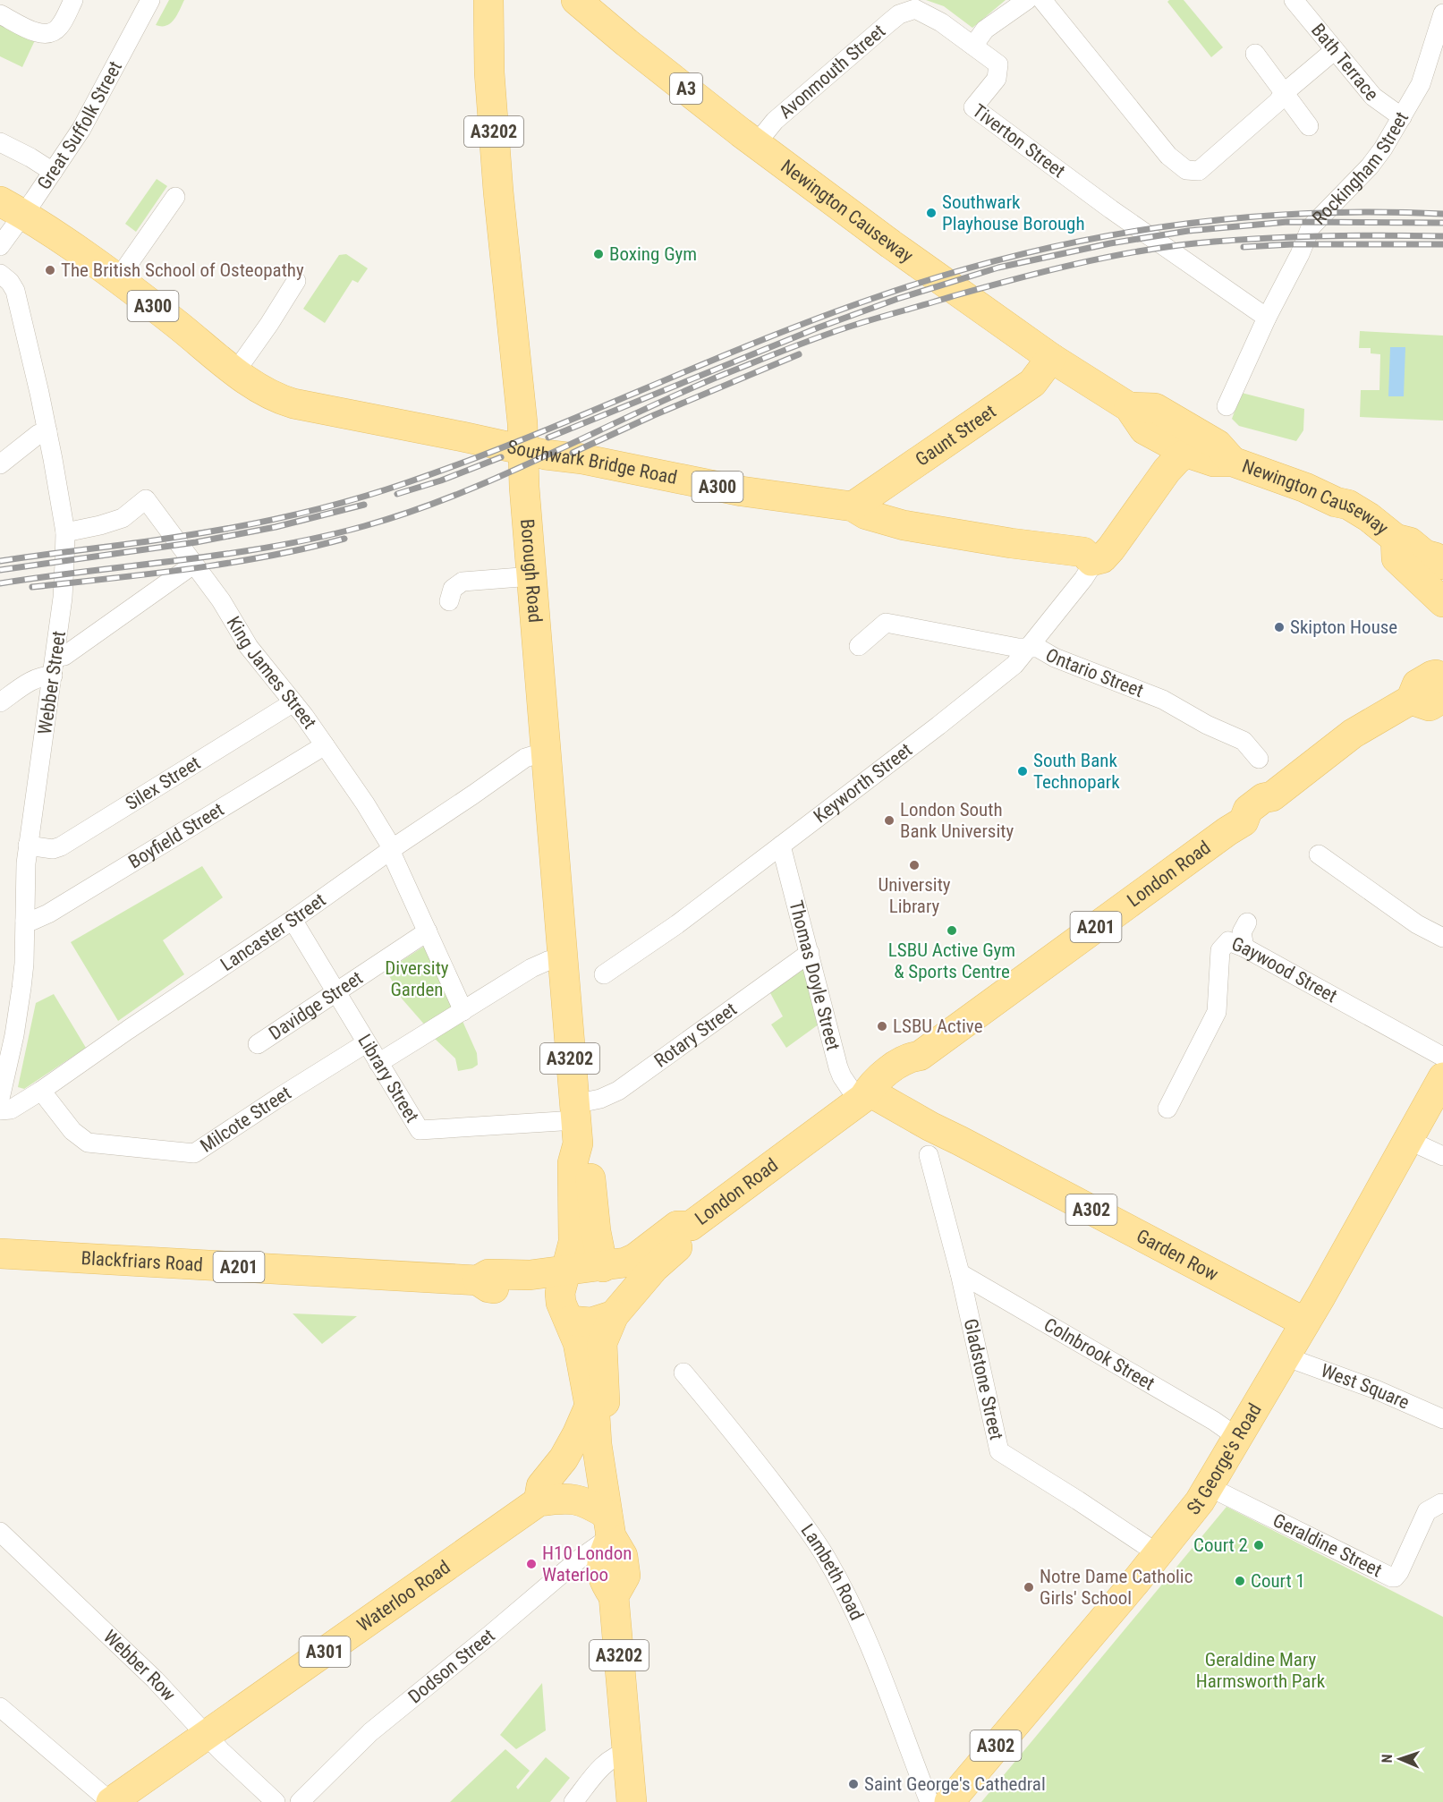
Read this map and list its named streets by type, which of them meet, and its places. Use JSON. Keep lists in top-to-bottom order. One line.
{"streets":{"main road":["A3","A3202","Newington Causeway","A300","Gaunt Street","Southwark Bridge Road","Borough Road","London Road","A201","A302","Garden Row","Blackfriars Road","St George's Road","Waterloo Road","A301"],"street":["Bath Terrace","Avonmouth Street","Great Suffolk Street","Tiverton Street","Rockingham Street","King James Street","Ontario Street","Webber Street","Silex Street","Keyworth Street","Boyfield Street","Lancaster Street","Gaywood Street","Thomas Doyle Street","Davidge Street","Rotary Street","Library Street","Milcote Street","Colnbrook Street","Gladstone Street","West Square","Geraldine Street","Lambeth Road","Webber Row","Dodson Street"]},"crossings":[["Bath Terrace","Rockingham Street"],["Avonmouth Street","Tiverton Street"],["Avonmouth Street","Newington Causeway"],["Great Suffolk Street","Southwark Bridge Road"],["A3202","Borough Road"],["A3202","A201"],["A3202","Blackfriars Road"],["A3202","Dodson Street"],["Tiverton Street","Rockingham Street"],["Newington Causeway","Gaunt Street"],["Gaunt Street","Southwark Bridge Road"],["Southwark Bridge Road","Borough Road"],["Southwark Bridge Road","Keyworth Street"],["Borough Road","London Road"],["Borough Road","A201"],["Borough Road","Lancaster Street"],["Borough Road","Rotary Street"],["Borough Road","Library Street"],["Borough Road","Blackfriars Road"],["King James Street","Webber Street"],["King James Street","Silex Street"],["King James Street","Boyfield Street"],["King James Street","Lancaster Street"],["King James Street","Davidge Street"],["Ontario Street","Keyworth Street"],["Webber Street","Silex Street"],["Webber Street","Boyfield Street"],["Keyworth Street","Thomas Doyle Street"],["London Road","A201"],["London Road","Thomas Doyle Street"],["London Road","Garden Row"],["A201","Blackfriars Road"],["Lancaster Street","Library Street"],["Lancaster Street","Milcote Street"],["Thomas Doyle Street","Rotary Street"],["Thomas Doyle Street","Garden Row"],["Davidge Street","Library Street"],["Rotary Street","Library Street"],["Library Street","Milcote Street"],["Garden Row","St George's Road"],["Colnbrook Street","Gladstone Street"],["Colnbrook Street","St George's Road"],["Gladstone Street","St George's Road"],["West Square","St George's Road"],["St George's Road","Geraldine Street"],["Waterloo Road","Webber Row"]],"parks":["Diversity Garden","Geraldine Mary Harmsworth Park"],"places":["Southwark Playhouse Borough","Boxing Gym","The British School of Osteopathy","Skipton House","South Bank Technopark","London South Bank University","University Library","LSBU Active Gym & Sports Centre","LSBU Active","Court 2","H10 London Waterloo","Court 1","Notre Dame Catholic Girls' School","Saint George's Cathedral"],"north":"left"}
